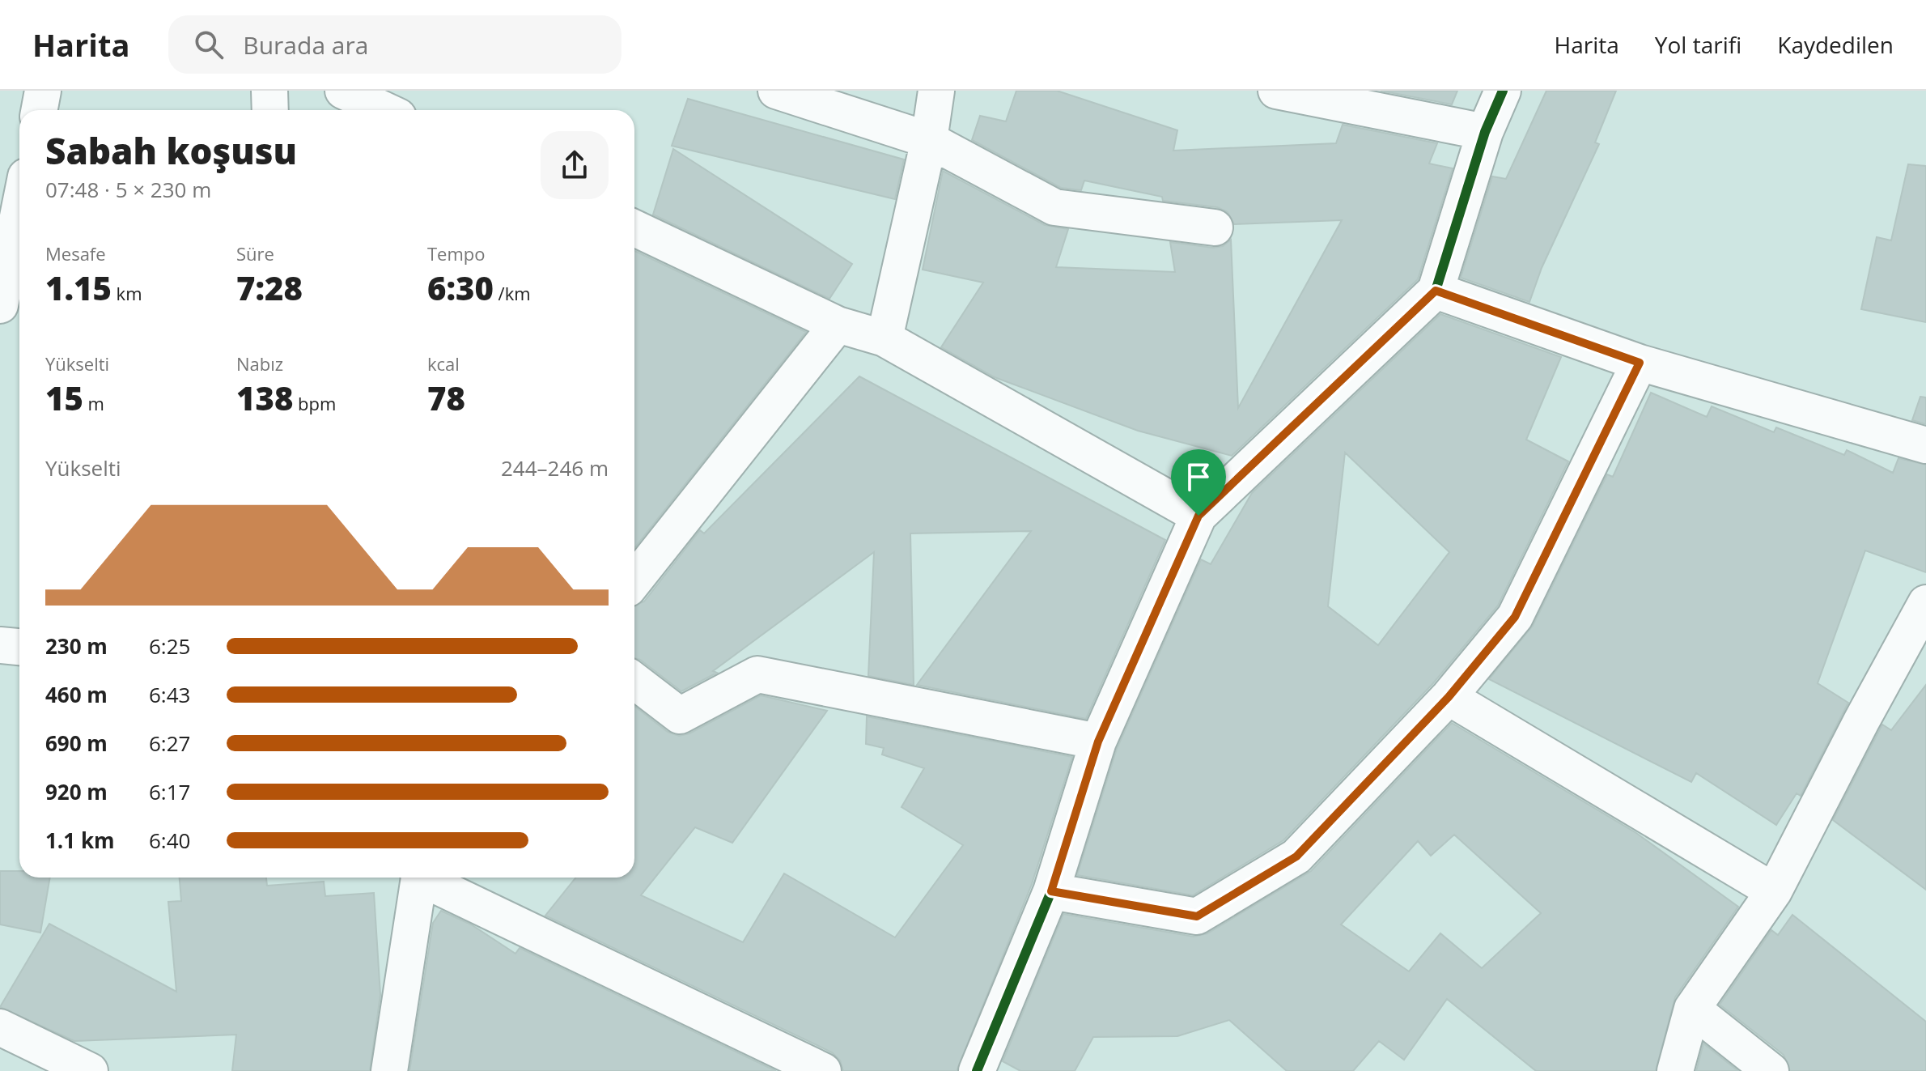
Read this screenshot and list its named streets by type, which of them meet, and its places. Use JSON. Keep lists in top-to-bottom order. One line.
{"page":{"header":"Harita","search":"Burada ara","nav":["Harita","Yol tarifi","Kaydedilen"],"heading":["Sabah koşusu","07:48 · 5 × 230 m"],"stats":[["Mesafe","1.15 km"],["Süre","7:28"],["Tempo","6:30 /km"],["Yükselti","15 m"],["Nabız","138 bpm"],["kcal","78"]],"chart":["Yükselti","244–246 m"],"list":[{"name":"230 m","note":"6:25"},{"name":"460 m","note":"6:43"},{"name":"690 m","note":"6:27"},{"name":"920 m","note":"6:17"},{"name":"1.1 km","note":"6:40"}]}}
